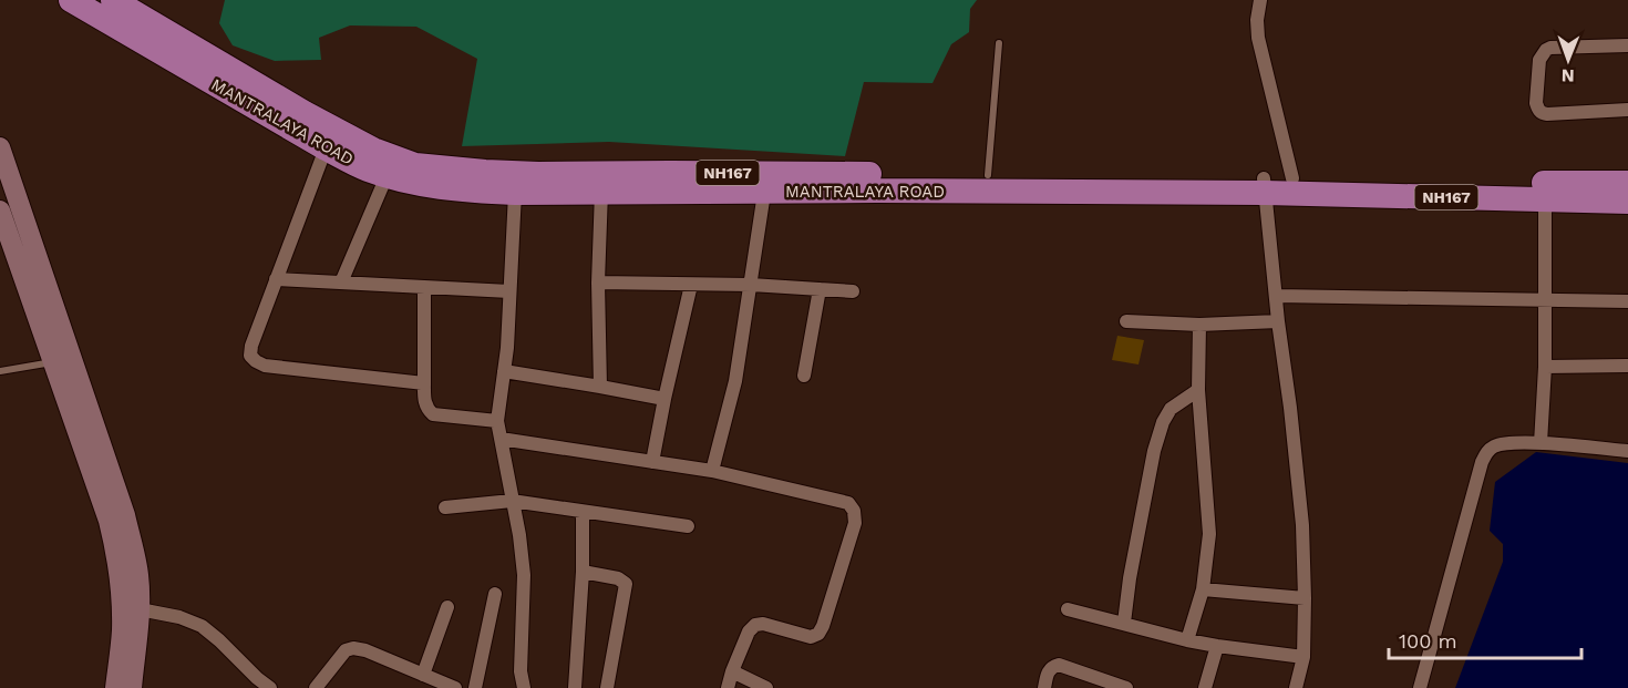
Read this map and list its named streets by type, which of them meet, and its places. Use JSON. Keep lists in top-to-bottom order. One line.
{"streets":{"highway":["MANTRALAYA ROAD","NH167"]},"crossings":[["MANTRALAYA ROAD","NH167"]],"scale_bar":"100 m","north":"bottom"}
